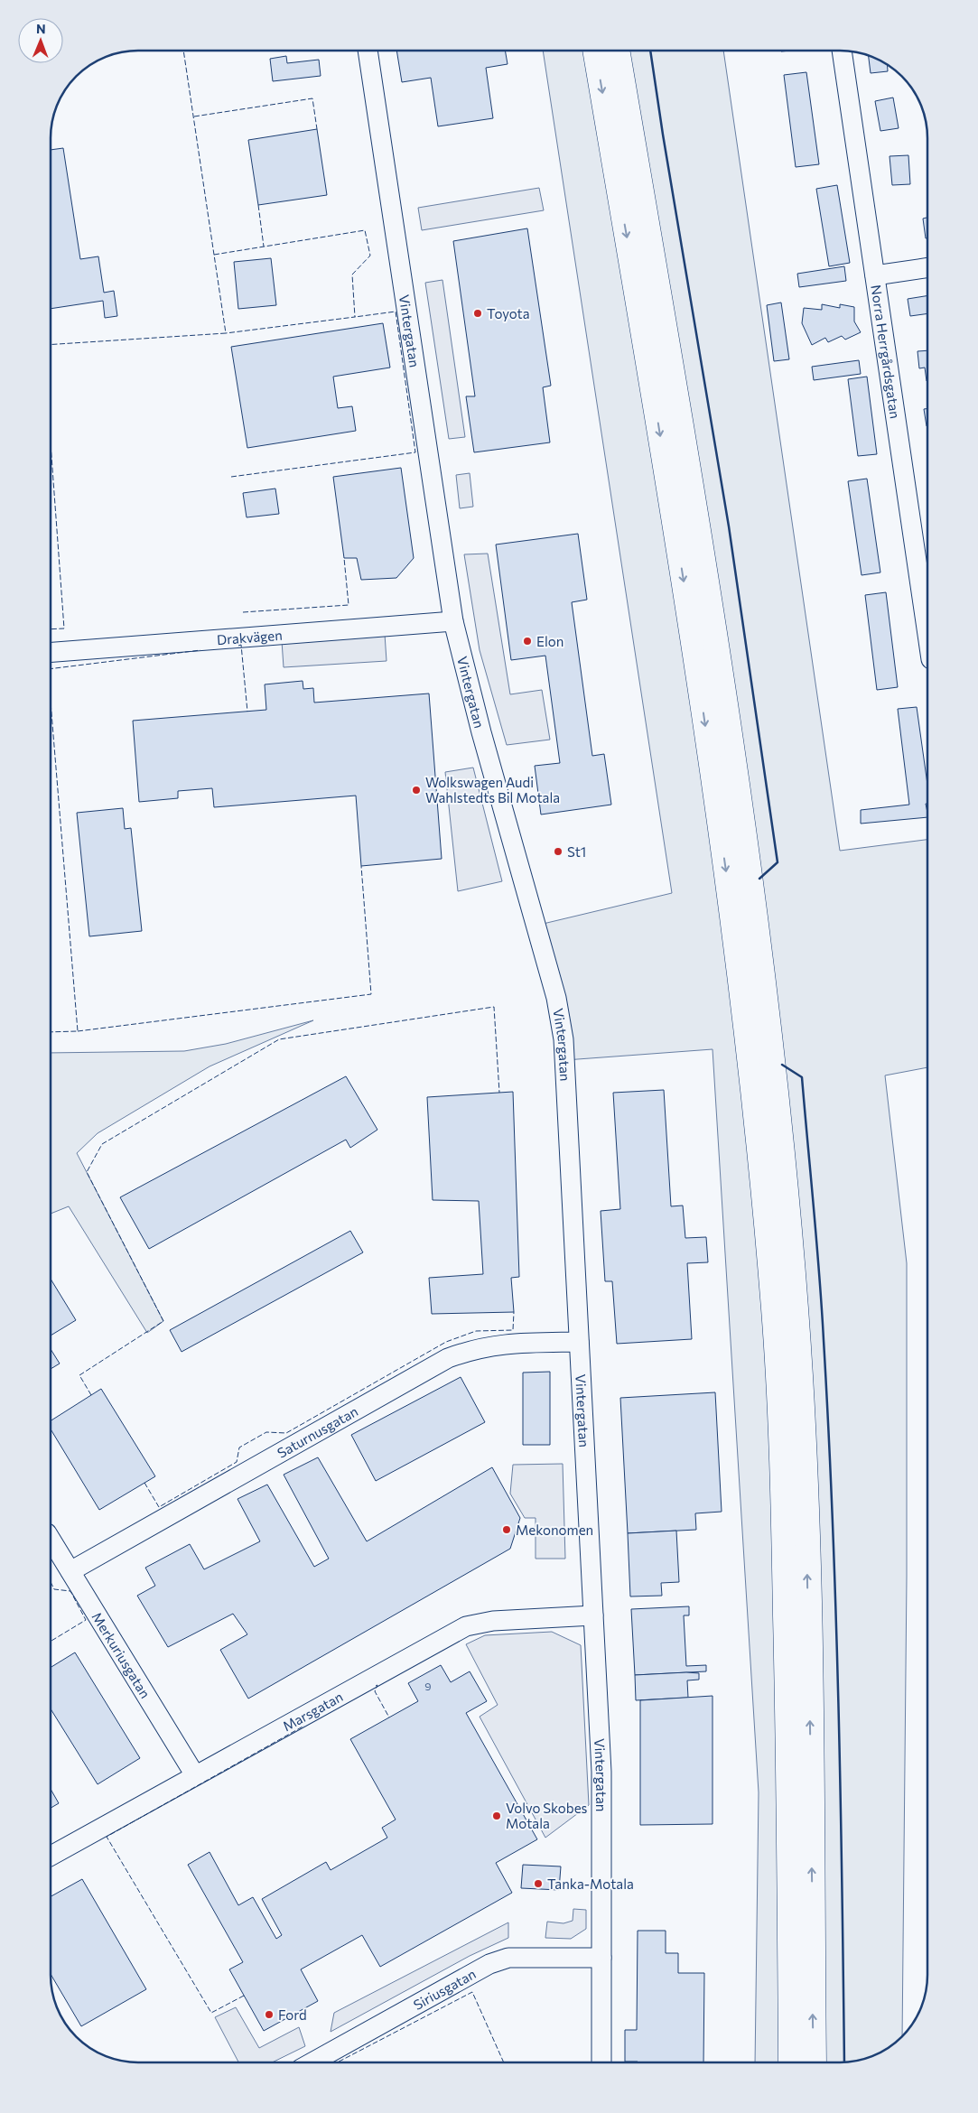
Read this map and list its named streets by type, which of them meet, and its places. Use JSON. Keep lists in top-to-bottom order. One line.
{"streets":{"street":["Vintergatan","Norra Herrgårdsgatan","Drakvägen","Saturnusgatan","Merkuriusgatan","Marsgatan","Siriusgatan"]},"crossings":[["Vintergatan","Drakvägen"],["Vintergatan","Saturnusgatan"],["Vintergatan","Marsgatan"],["Vintergatan","Siriusgatan"],["Saturnusgatan","Merkuriusgatan"],["Merkuriusgatan","Marsgatan"]],"places":["Toyota","Elon","Wolkswagen Audi Wahlstedts Bil Motala","St1","Mekonomen","Volvo Skobes Motala","Tanka-Motala","Ford"],"house_numbers":["9"],"north":"top"}
